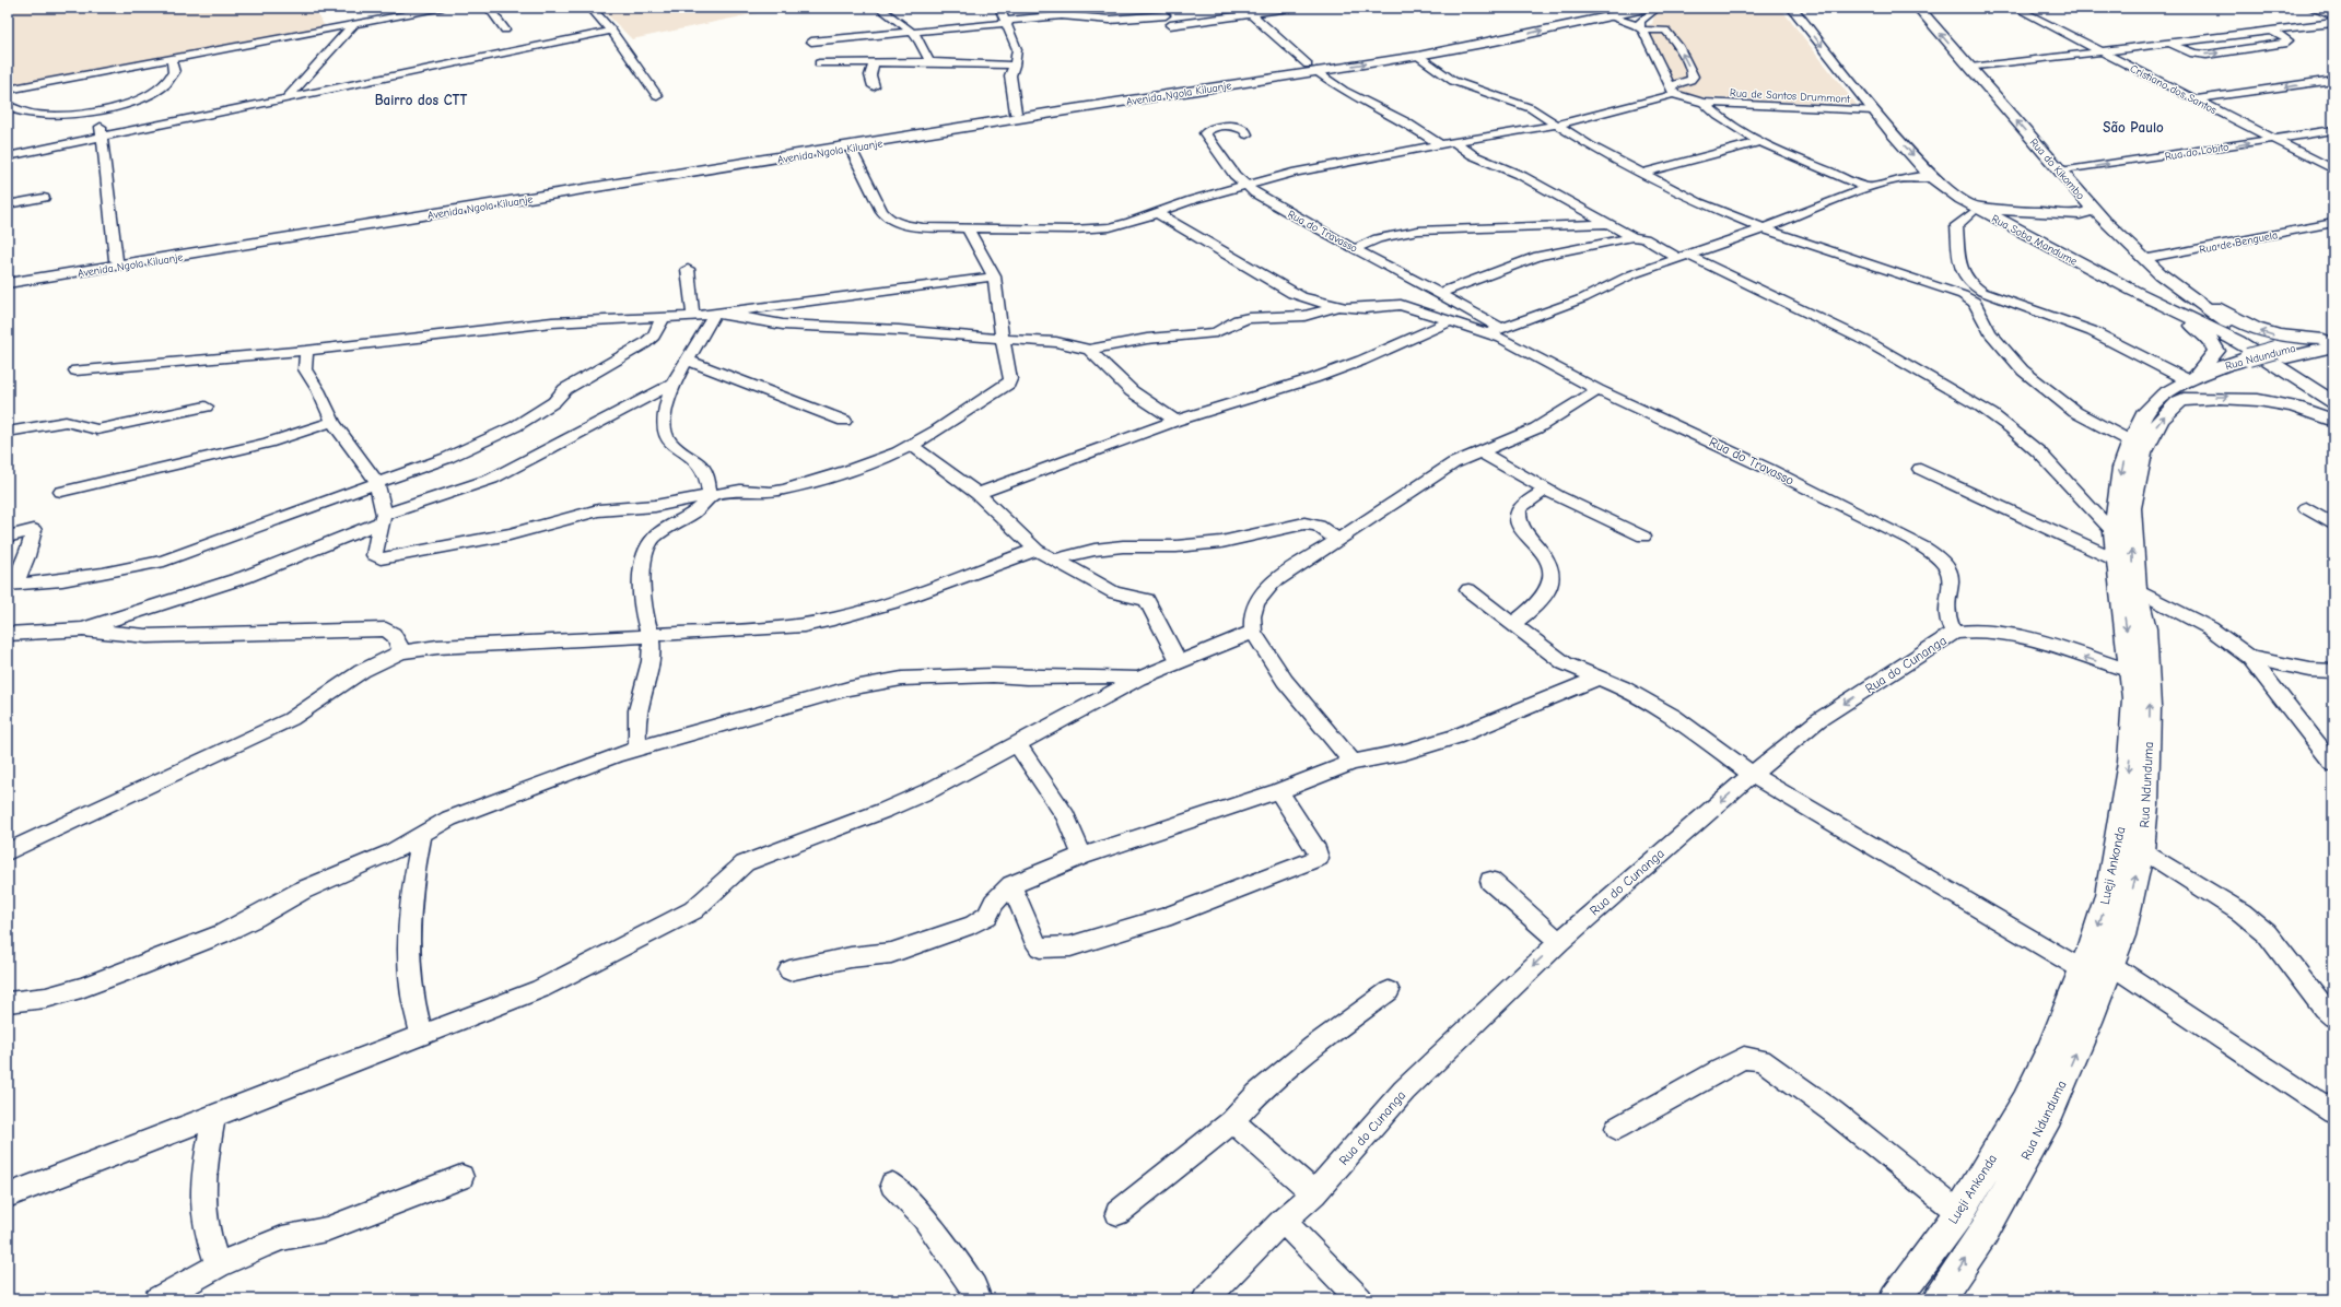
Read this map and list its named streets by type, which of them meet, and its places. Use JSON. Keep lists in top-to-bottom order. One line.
{"streets":{"main road":["Avenida Ngola Kiluanje","Rua do Kikombo","Rua Soba Mandume","Rua Ndunduma","Lueji Ankonda"],"street":["Cristiano dos Santos","Rua de Santos Drummont","Rua do Lobito","Rua do Travasso","Rua de Benguela","Rua do Cunanga"]},"crossings":[["Cristiano dos Santos","Rua do Lobito"],["Rua de Santos Drummont","Rua Soba Mandume"],["Rua do Lobito","Rua do Kikombo"],["Rua do Kikombo","Rua de Benguela"],["Rua do Travasso","Rua do Cunanga"],["Rua Ndunduma","Lueji Ankonda"],["Rua do Cunanga","Lueji Ankonda"]],"one_way":["Rua do Kikombo","Rua Ndunduma","Rua do Cunanga","Lueji Ankonda"],"districts":["Bairro dos CTT","São Paulo"]}
